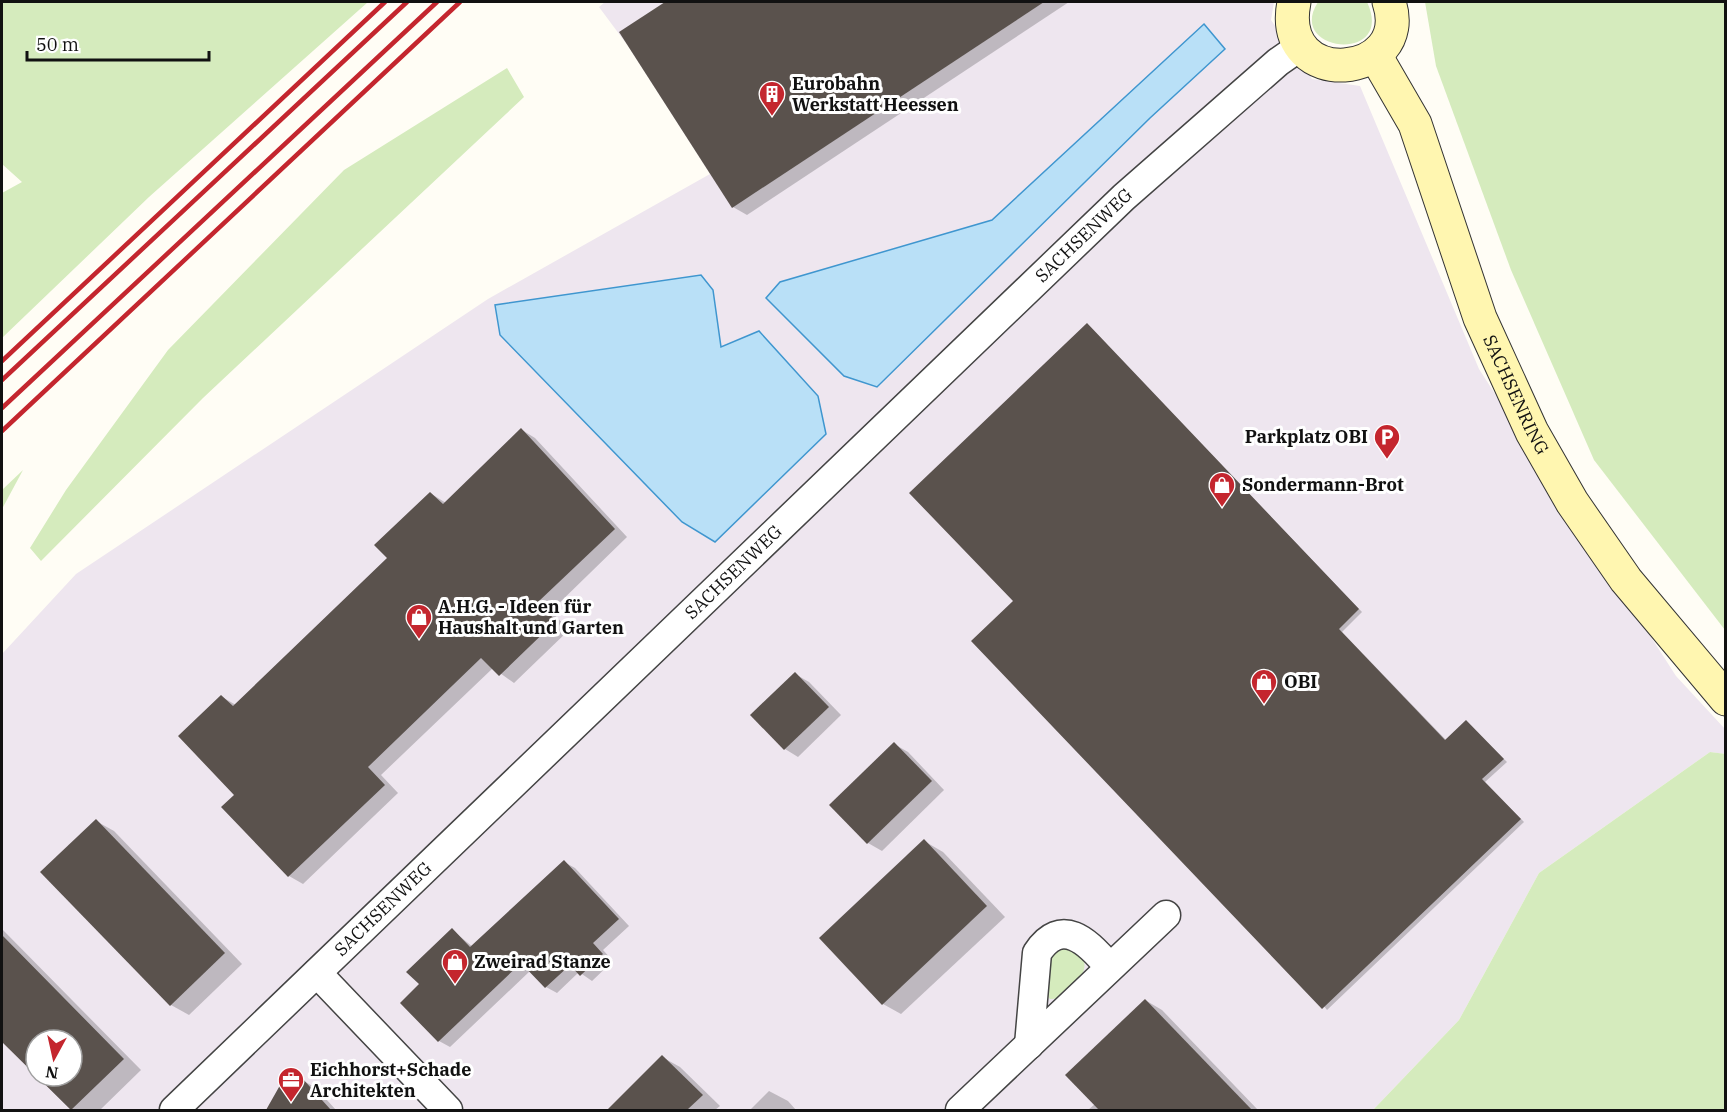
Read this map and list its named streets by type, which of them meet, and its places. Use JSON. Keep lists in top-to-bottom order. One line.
{"streets":{"street":["SACHSENWEG","SACHSENRING"]},"places":{"building":["Eurobahn Werkstatt Heessen"],"parking":["Parkplatz OBI"],"shop":["Sondermann-Brot","A.H.G. - Ideen für Haushalt und Garten","OBI","Zweirad Stanze"],"office":["Eichhorst+Schade Architekten"]},"scale_bar":"50 m","north":"bottom"}
